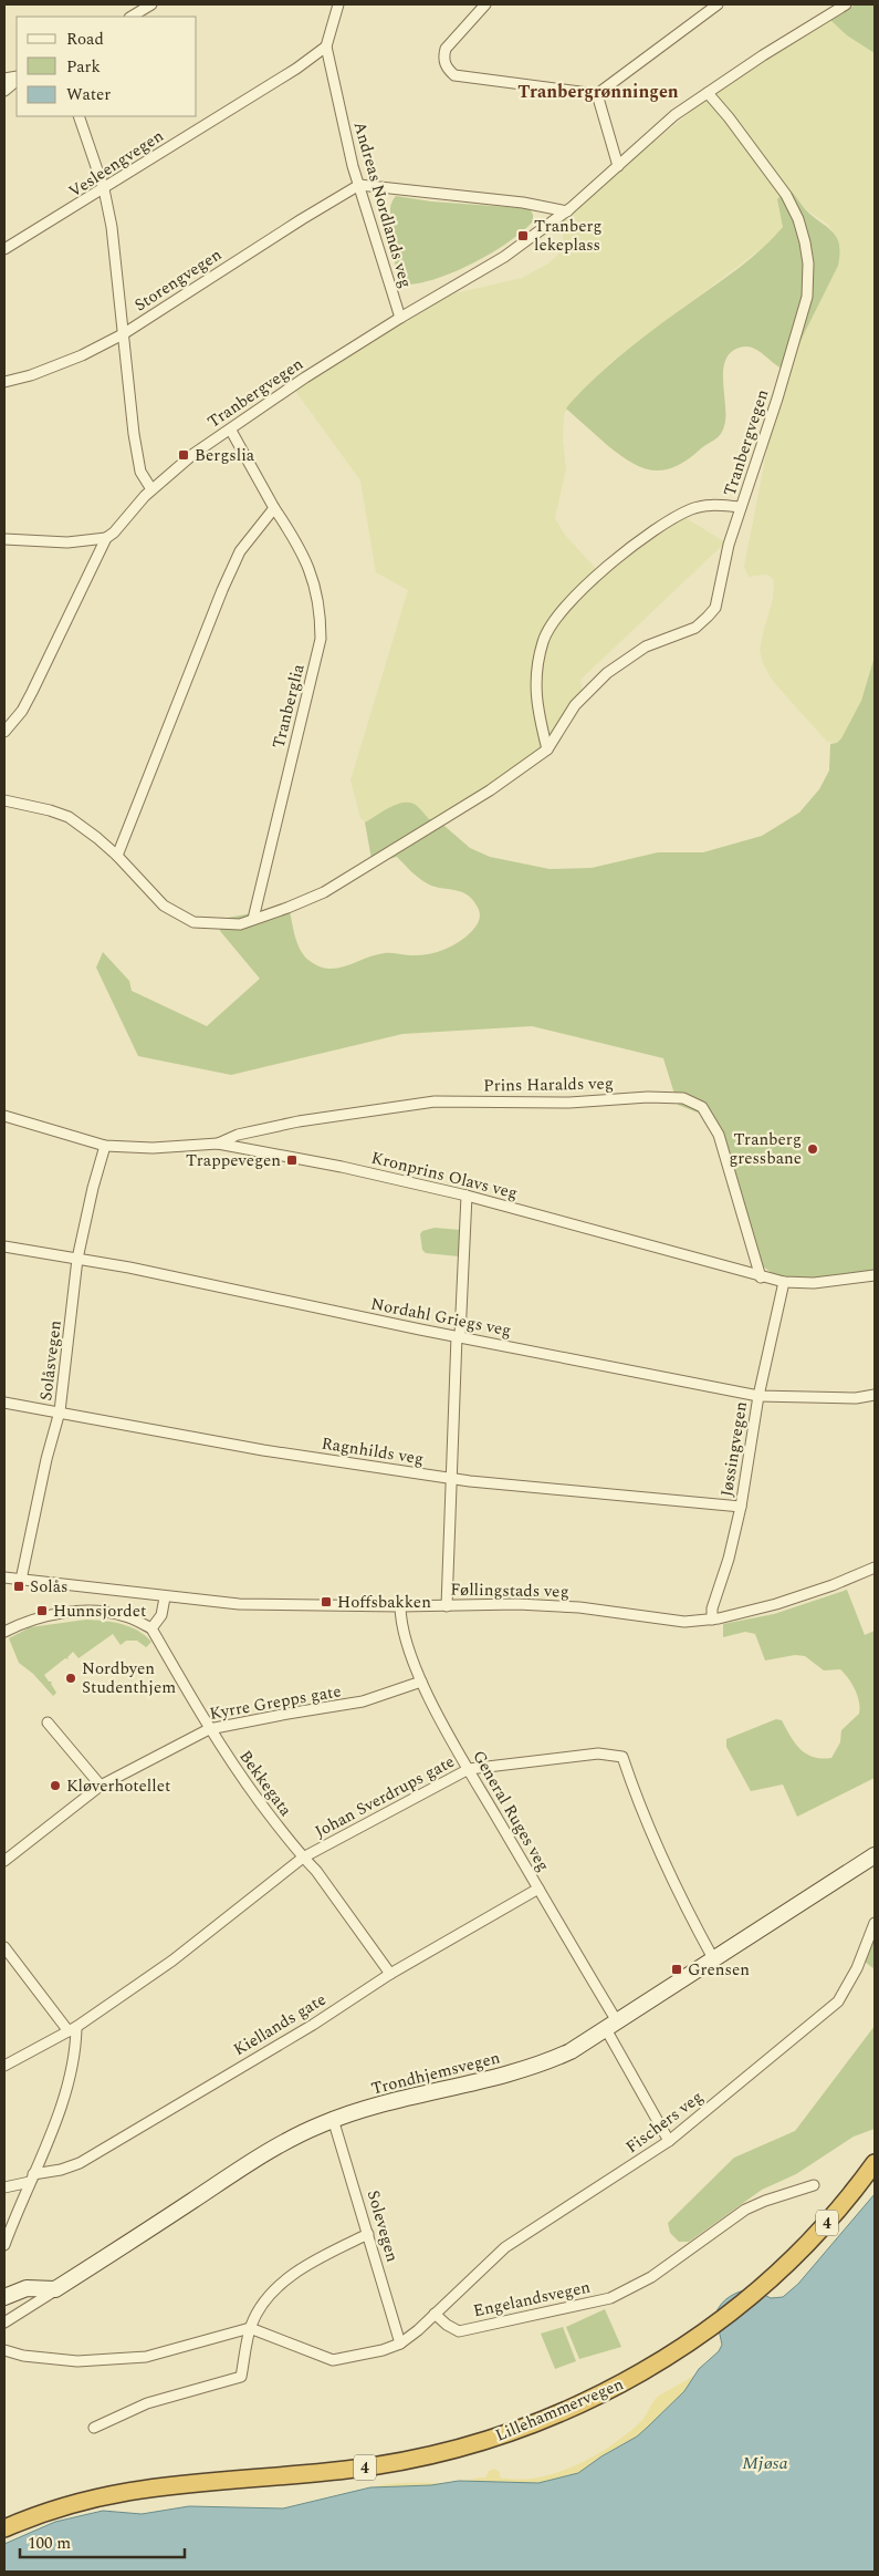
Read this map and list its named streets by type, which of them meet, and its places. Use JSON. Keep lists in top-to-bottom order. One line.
{"streets":{"highway":["4","Lillehammervegen"],"main road":["Trondhjemsvegen"],"street":["Vesleengvegen","Andreas Nordlands veg","Storengvegen","Tranbergvegen","Tranberglia","Prins Haralds veg","Kronprins Olavs veg","Nordahl Griegs veg","Solåsvegen","Jøssingvegen","Ragnhilds veg","Føllingstads veg","Kyrre Grepps gate","Bekkegata","Johan Sverdrups gate","General Ruges veg","Kiellands gate","Fischers veg","Solevegen","Engelandsvegen"]},"crossings":[["Vesleengvegen","Andreas Nordlands veg"],["Andreas Nordlands veg","Storengvegen"],["Andreas Nordlands veg","Tranbergvegen"],["Tranbergvegen","Tranberglia"],["Prins Haralds veg","Kronprins Olavs veg"],["Kronprins Olavs veg","Solåsvegen"],["Kronprins Olavs veg","Jøssingvegen"],["Nordahl Griegs veg","Solåsvegen"],["Nordahl Griegs veg","Jøssingvegen"],["Solåsvegen","Ragnhilds veg"],["Solåsvegen","Føllingstads veg"],["Jøssingvegen","Ragnhilds veg"],["Jøssingvegen","Føllingstads veg"],["Føllingstads veg","General Ruges veg"],["Kyrre Grepps gate","Bekkegata"],["Kyrre Grepps gate","General Ruges veg"],["Bekkegata","Johan Sverdrups gate"],["Bekkegata","Kiellands gate"],["Johan Sverdrups gate","General Ruges veg"],["Johan Sverdrups gate","Trondhjemsvegen"],["General Ruges veg","Kiellands gate"],["General Ruges veg","Trondhjemsvegen"],["General Ruges veg","Fischers veg"],["Trondhjemsvegen","Solevegen"],["Fischers veg","Engelandsvegen"]],"districts":["Tranbergrønningen"],"water":["Mjøsa"],"places":{"transit":["Tranberg lekeplass","Bergslia","Trappevegen","Solås","Hoffsbakken","Hunnsjordet","Grensen"],"other":["Tranberg gressbane","Nordbyen Studenthjem","Kløverhotellet"]},"legend":["Road","Park","Water"],"scale_bar":"100 m"}
